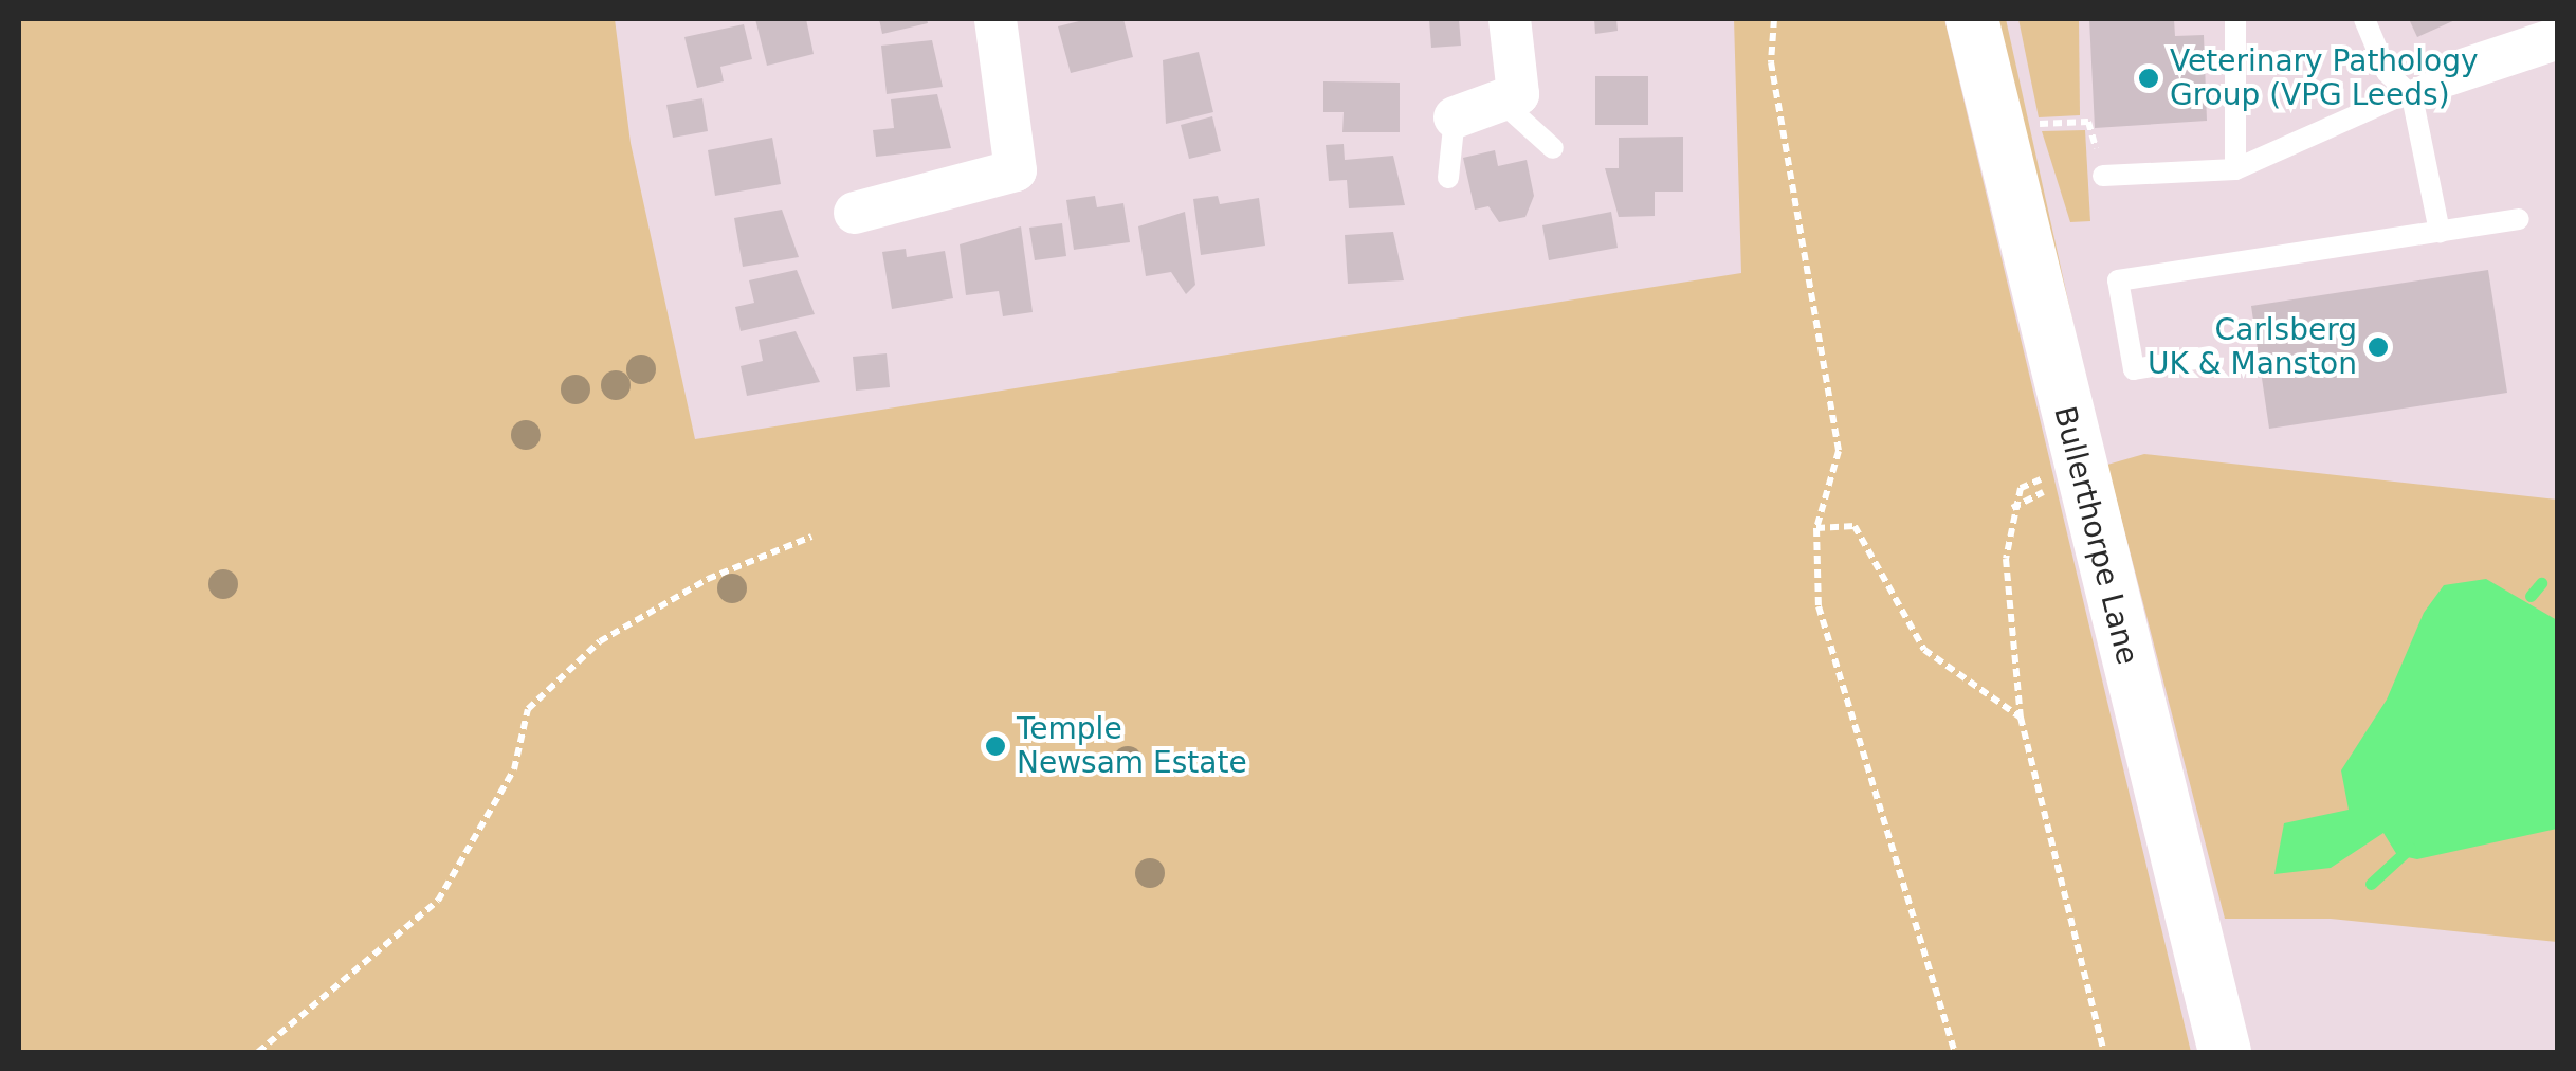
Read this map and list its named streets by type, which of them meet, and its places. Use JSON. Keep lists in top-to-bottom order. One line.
{"streets":{"street":["Bullerthorpe Lane"]},"places":["Veterinary Pathology Group (VPG Leeds)","Carlsberg UK & Manston","Temple Newsam Estate"]}
